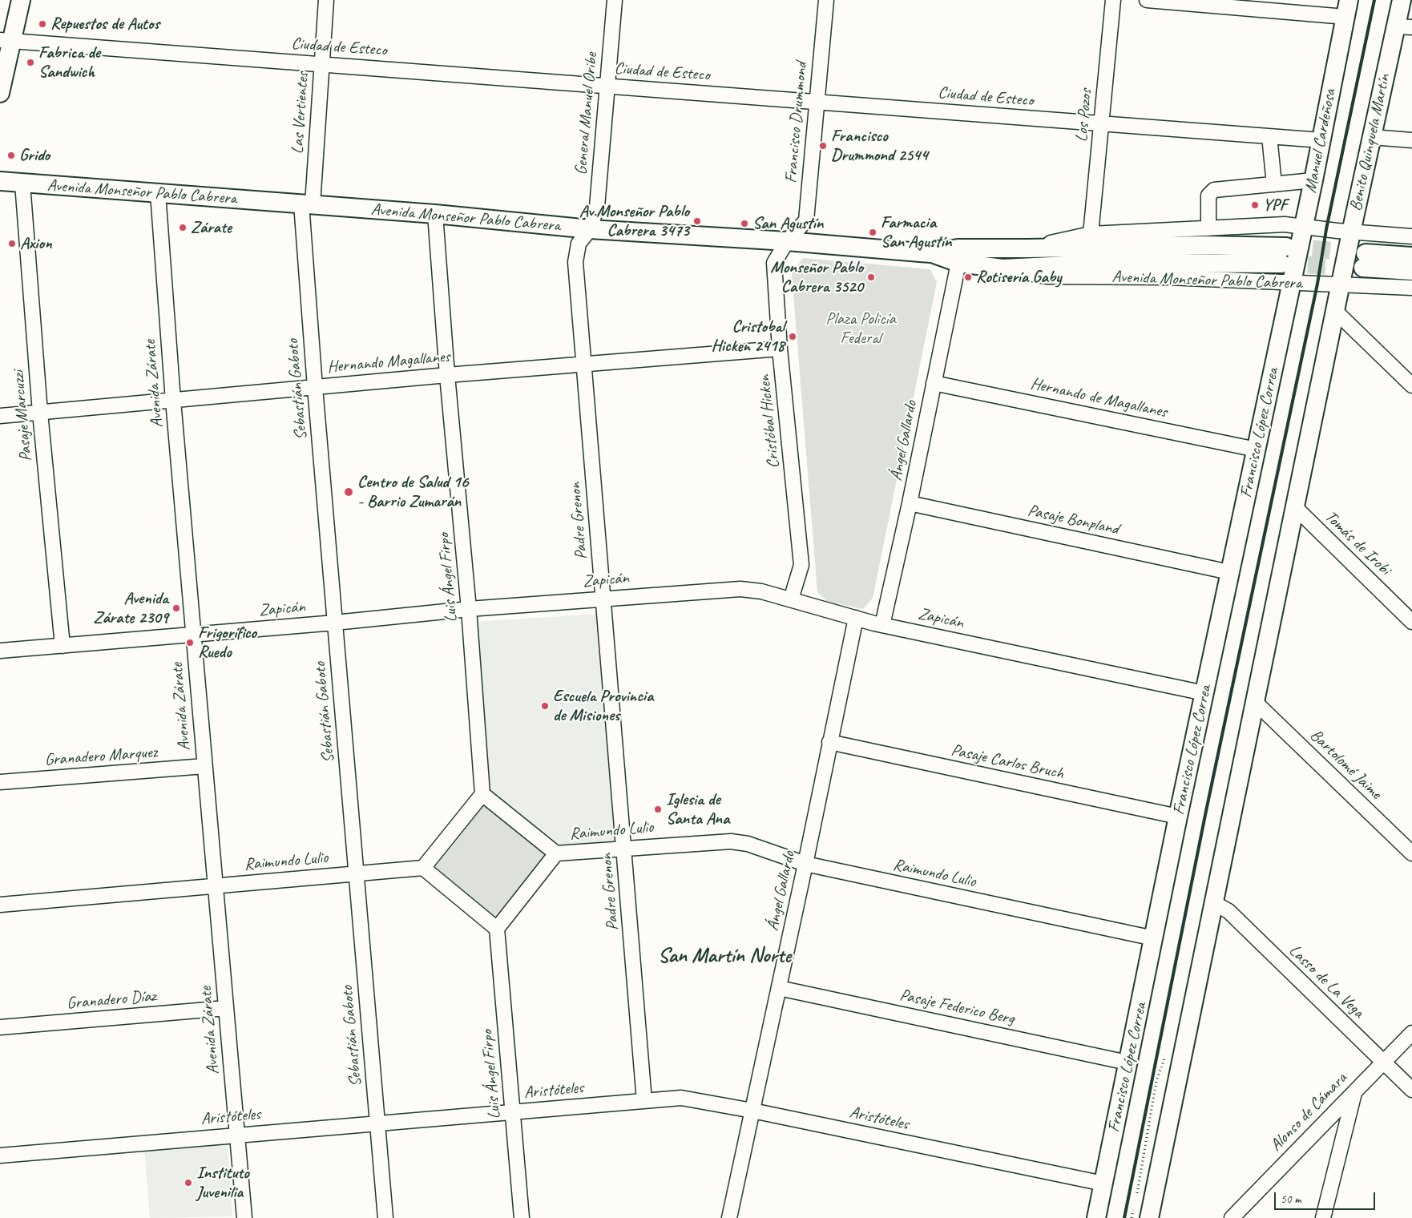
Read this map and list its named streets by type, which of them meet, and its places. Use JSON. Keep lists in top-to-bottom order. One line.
{"streets":{"main road":["Manuel Cardeñosa","Benito Quinquela Martín","Avenida Monseñor Pablo Cabrera","Francisco López Correa"],"street":["Ciudad de Esteco","Las Vertientes","General Manuel Oribe","Los Pozos","Francisco Drummond","Hernando Magallanes","Avenida Zárate","Sebastián Gaboto","Hernando de Magallanes","Pasaje Marcuzzi","Cristóbal Hicken","Ángel Gallardo","Pasaje Bonpland","Padre Grenon","Tomás de Irobi","Luis Ángel Firpo","Zapicán","Granadero Marquez","Pasaje Carlos Bruch","Bartolomé Jaime","Raimundo Lulio","Lasso de La Vega","Granadero Díaz","Pasaje Federico Berg","Aristóteles","Alonso de Cámara"]},"crossings":[["Ciudad de Esteco","Las Vertientes"],["Ciudad de Esteco","General Manuel Oribe"],["Ciudad de Esteco","Los Pozos"],["Ciudad de Esteco","Francisco Drummond"],["Ciudad de Esteco","Manuel Cardeñosa"],["Las Vertientes","Avenida Monseñor Pablo Cabrera"],["Las Vertientes","Sebastián Gaboto"],["General Manuel Oribe","Avenida Monseñor Pablo Cabrera"],["General Manuel Oribe","Padre Grenon"],["Los Pozos","Avenida Monseñor Pablo Cabrera"],["Francisco Drummond","Avenida Monseñor Pablo Cabrera"],["Francisco Drummond","Cristóbal Hicken"],["Manuel Cardeñosa","Avenida Monseñor Pablo Cabrera"],["Manuel Cardeñosa","Francisco López Correa"],["Benito Quinquela Martín","Avenida Monseñor Pablo Cabrera"],["Avenida Monseñor Pablo Cabrera","Avenida Zárate"],["Avenida Monseñor Pablo Cabrera","Sebastián Gaboto"],["Avenida Monseñor Pablo Cabrera","Pasaje Marcuzzi"],["Avenida Monseñor Pablo Cabrera","Cristóbal Hicken"],["Avenida Monseñor Pablo Cabrera","Francisco López Correa"],["Avenida Monseñor Pablo Cabrera","Ángel Gallardo"],["Avenida Monseñor Pablo Cabrera","Padre Grenon"],["Avenida Monseñor Pablo Cabrera","Luis Ángel Firpo"],["Hernando Magallanes","Avenida Zárate"],["Hernando Magallanes","Sebastián Gaboto"],["Hernando Magallanes","Pasaje Marcuzzi"],["Hernando Magallanes","Cristóbal Hicken"],["Hernando Magallanes","Padre Grenon"],["Hernando Magallanes","Luis Ángel Firpo"],["Avenida Zárate","Zapicán"],["Avenida Zárate","Granadero Marquez"],["Avenida Zárate","Raimundo Lulio"],["Avenida Zárate","Granadero Díaz"],["Avenida Zárate","Aristóteles"],["Sebastián Gaboto","Zapicán"],["Sebastián Gaboto","Raimundo Lulio"],["Sebastián Gaboto","Aristóteles"],["Hernando de Magallanes","Francisco López Correa"],["Hernando de Magallanes","Ángel Gallardo"],["Pasaje Marcuzzi","Zapicán"],["Cristóbal Hicken","Zapicán"],["Francisco López Correa","Pasaje Bonpland"],["Francisco López Correa","Zapicán"],["Francisco López Correa","Pasaje Carlos Bruch"],["Francisco López Correa","Raimundo Lulio"],["Francisco López Correa","Pasaje Federico Berg"],["Francisco López Correa","Aristóteles"],["Ángel Gallardo","Pasaje Bonpland"],["Ángel Gallardo","Zapicán"],["Ángel Gallardo","Pasaje Carlos Bruch"],["Ángel Gallardo","Raimundo Lulio"],["Ángel Gallardo","Pasaje Federico Berg"],["Ángel Gallardo","Aristóteles"],["Padre Grenon","Zapicán"],["Padre Grenon","Raimundo Lulio"],["Padre Grenon","Aristóteles"],["Luis Ángel Firpo","Zapicán"],["Luis Ángel Firpo","Raimundo Lulio"],["Luis Ángel Firpo","Aristóteles"],["Lasso de La Vega","Alonso de Cámara"]],"districts":["San Martín Norte"],"parks":["Plaza Policía Federal"],"places":["Repuestos de Autos","Fabrica de Sandwich","Francisco Drummond 2544","Grido","YPF","Av.Monseñor Pablo Cabrera 3473","San Agustín","Zárate","Farmacia San Agustín","Axion","Monseñor Pablo Cabrera 3520","Rotisería Gaby","Cristobal Hicken 2418","Centro de Salud 16 - Barrio Zumarán","Avenida Zárate 2309","Frigorífico Ruedo","Escuela Provincia de Misiones","Iglesia de Santa Ana","Instituto Juvenilia"],"scale_bar":"50 m"}
